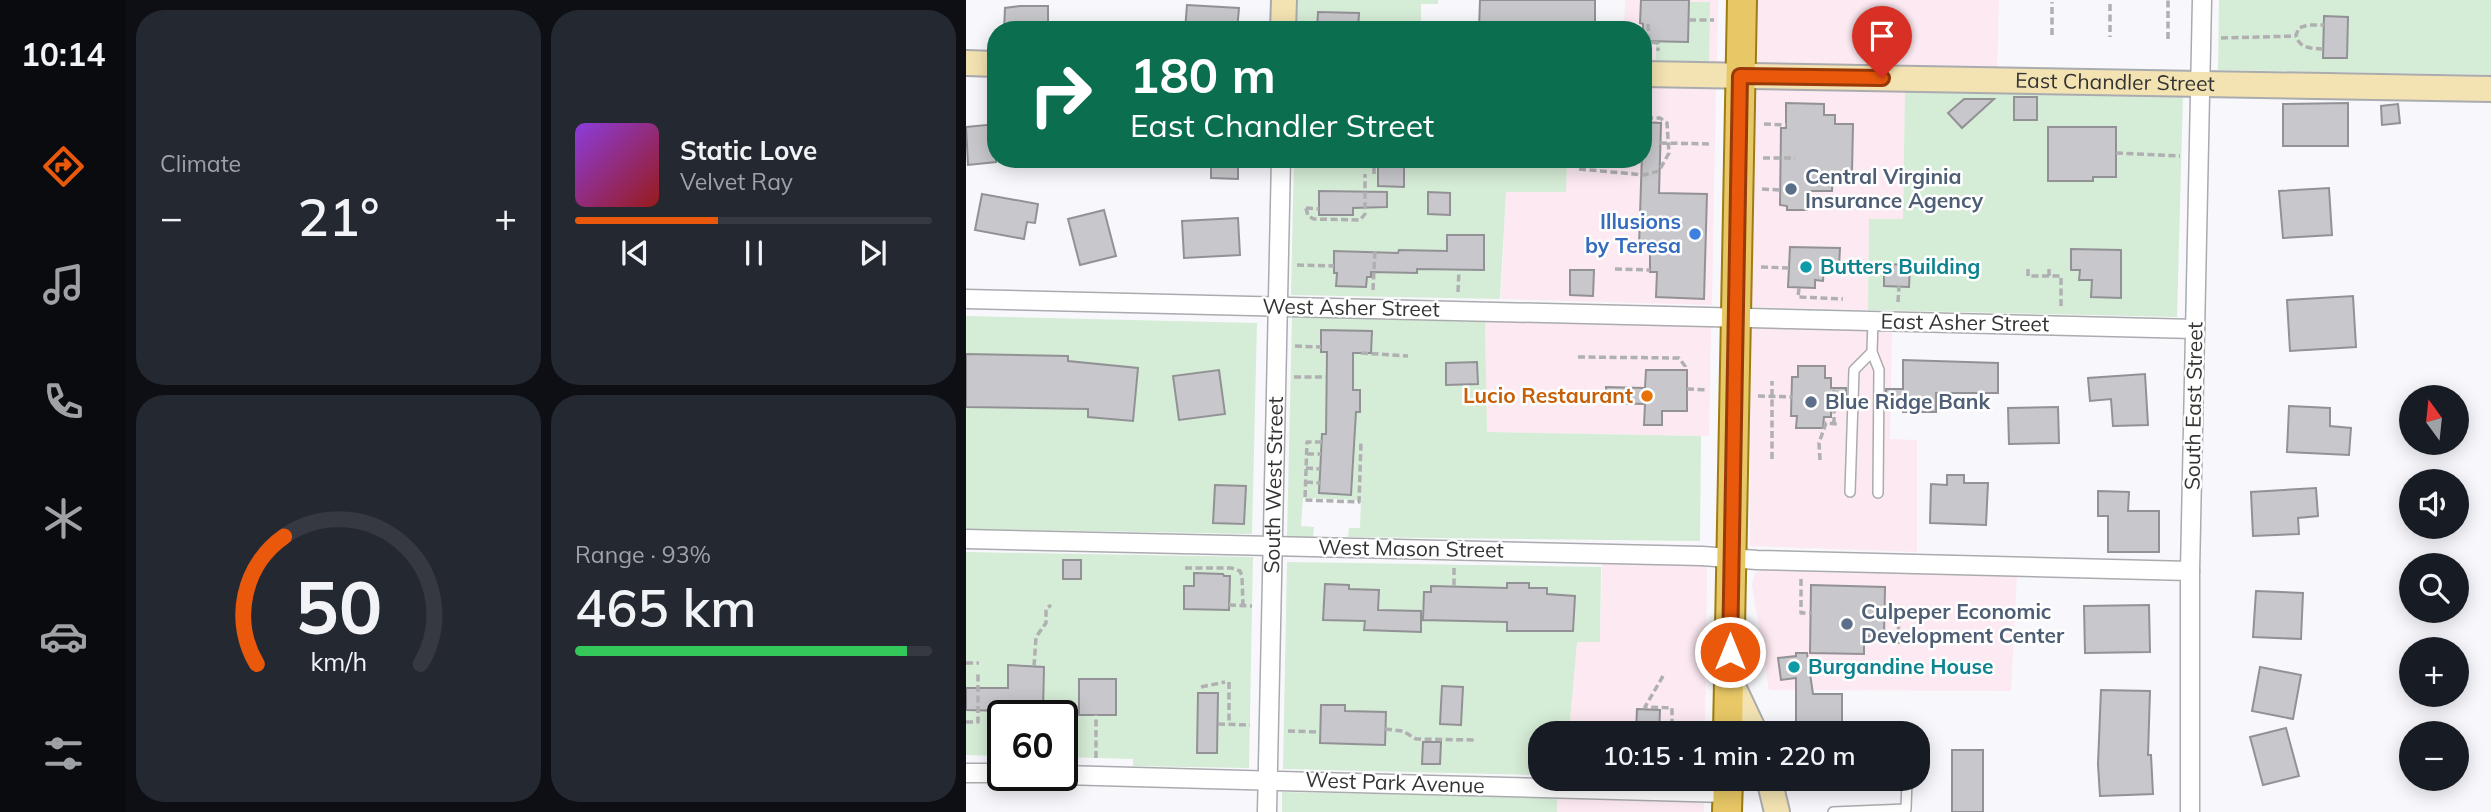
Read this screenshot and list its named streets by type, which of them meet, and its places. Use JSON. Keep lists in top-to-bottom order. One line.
{"streets":{"street":["East Chandler Street","West Asher Street","East Asher Street","South East Street","South West Street","West Mason Street","West Park Avenue"]},"crossings":[["East Chandler Street","South East Street"],["West Asher Street","East Asher Street"],["West Asher Street","South West Street"],["East Asher Street","South East Street"],["South East Street","West Mason Street"],["South West Street","West Mason Street"],["South West Street","West Park Avenue"]],"places":["Central Virginia Insurance Agency","Illusions by Teresa","Butters Building","Lucio Restaurant","Blue Ridge Bank","Culpeper Economic Development Center","Burgandine House"],"north":"top","page":{"tabs":"10:14","tile":["Climate",["Range · 93%","465 km"]],"turn":["180 m","East Chandler Street"],"song":["Static Love","Velvet Ray"],"heat":["−","21°","+"],"map_buttons":["+","−"],"limit":"60","trip":"10:15 · 1 min · 220 m","gauge":["50","km/h"]}}
